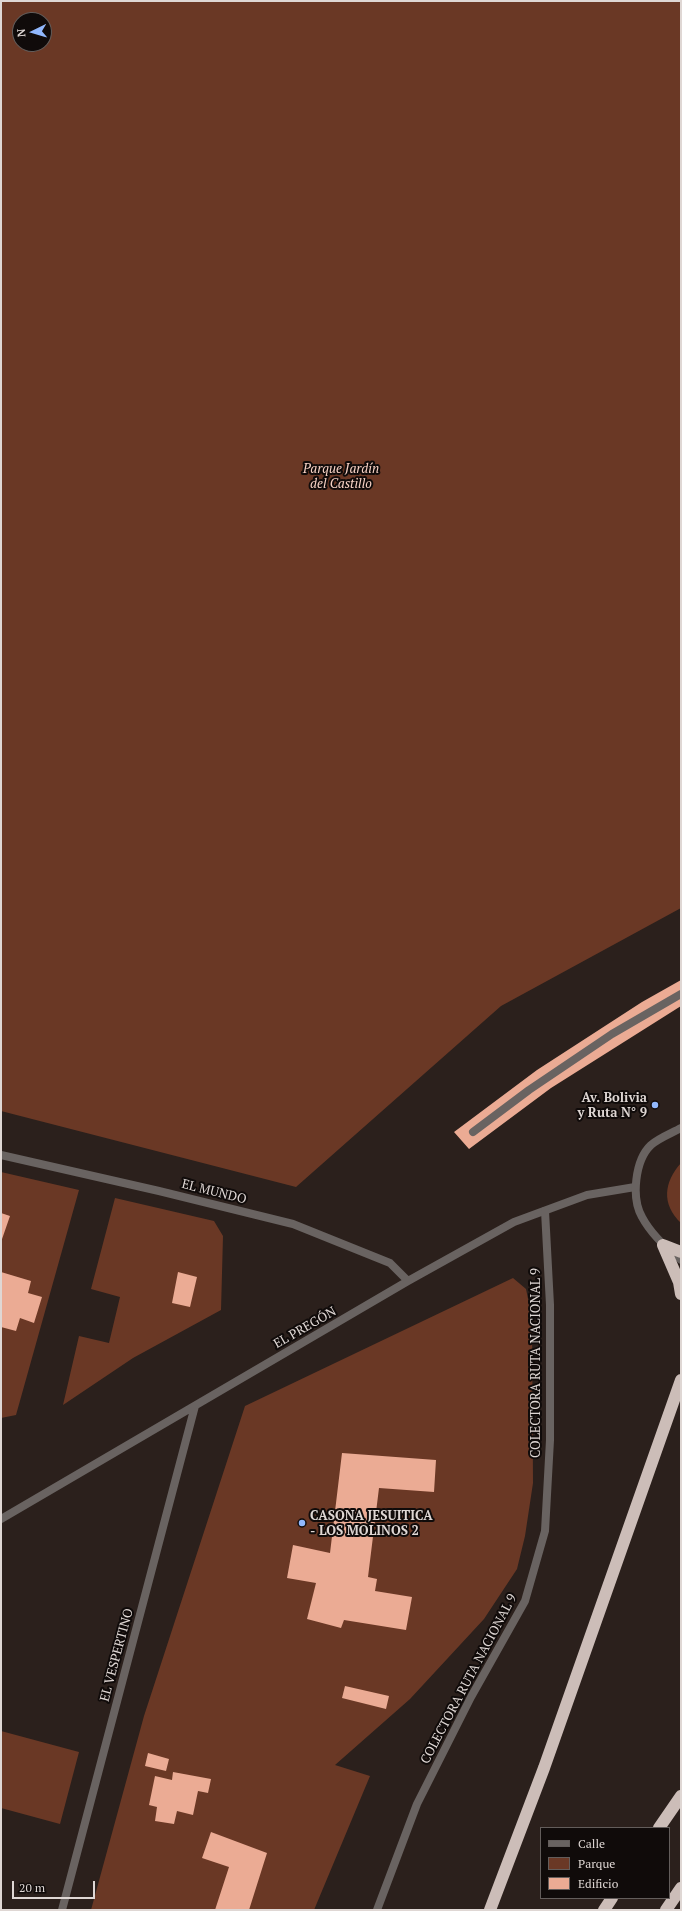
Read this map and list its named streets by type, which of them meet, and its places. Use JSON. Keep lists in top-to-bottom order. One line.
{"streets":{"street":["EL MUNDO","EL PREGÓN","COLECTORA RUTA NACIONAL 9","EL VESPERTINO"]},"crossings":[["EL MUNDO","EL PREGÓN"],["EL PREGÓN","COLECTORA RUTA NACIONAL 9"],["EL PREGÓN","EL VESPERTINO"]],"parks":["Parque Jardín del Castillo"],"places":["Av. Bolivia y Ruta N° 9","CASONA JESUITICA - LOS MOLINOS 2"],"legend":["Calle","Parque","Edificio"],"scale_bar":"20 m","north":"left"}
